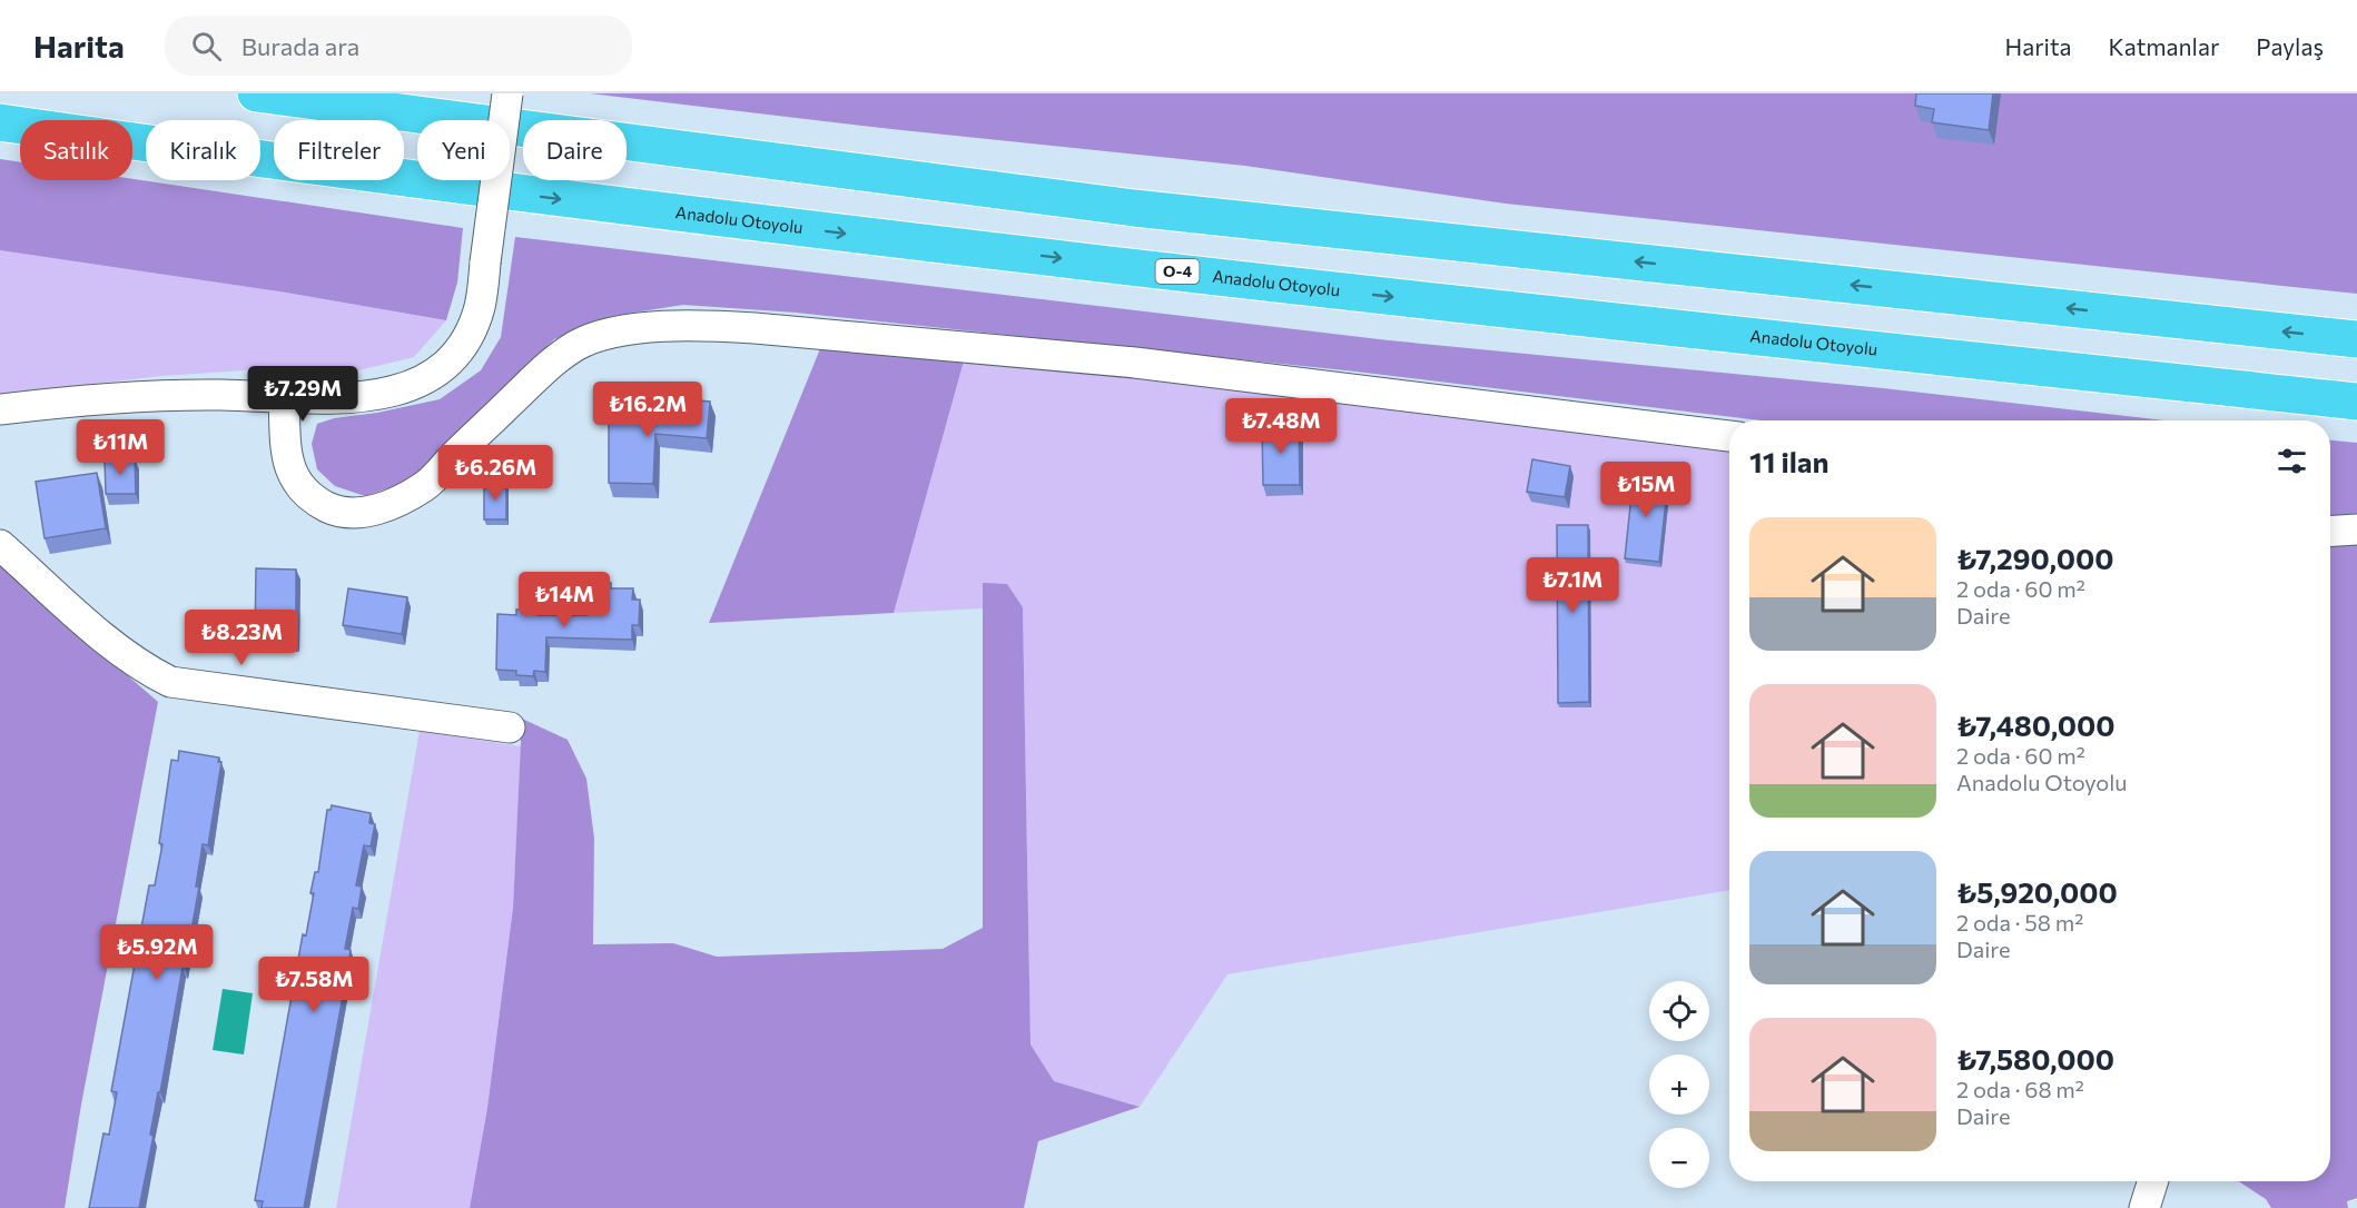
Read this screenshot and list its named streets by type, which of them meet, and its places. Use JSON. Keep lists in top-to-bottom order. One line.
{"streets":{"highway":["Anadolu Otoyolu","O-4"]},"page":{"header":"Harita","search":"Burada ara","nav":["Harita","Katmanlar","Paylaş"],"chip":["Satılık","Kiralık","Filtreler","Yeni","Daire"],"price":["₺7.29M","₺16.2M","₺7.48M","₺11M","₺6.26M","₺15M","₺7.1M","₺14M","₺8.23M","₺5.92M","₺7.58M"],"heading":"11 ilan","list":[{"name":"₺7,290,000","note":"2 oda · 60 m² · Daire"},{"name":"₺7,480,000","note":"2 oda · 60 m² · Anadolu Otoyolu"},{"name":"₺5,920,000","note":"2 oda · 58 m² · Daire"},{"name":"₺7,580,000","note":"2 oda · 68 m² · Daire"}],"map_buttons":["+","−"]}}
